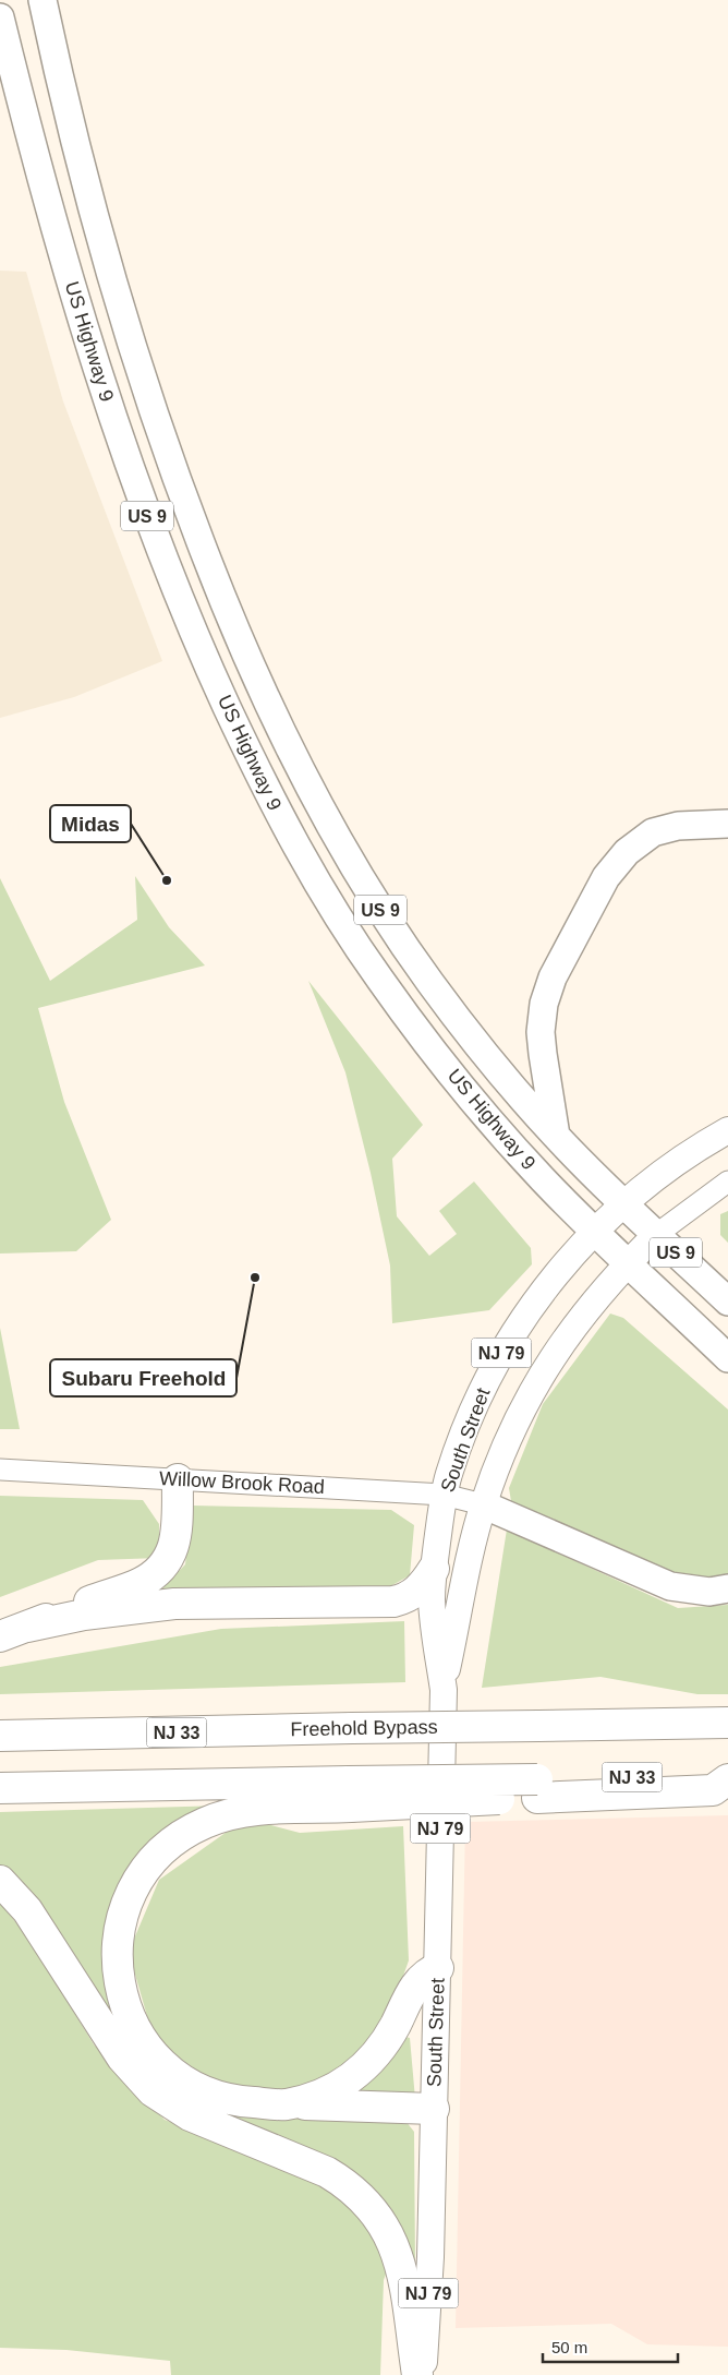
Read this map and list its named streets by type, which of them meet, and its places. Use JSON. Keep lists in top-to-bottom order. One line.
{"streets":{"highway":["US Highway 9","US 9","Freehold Bypass","NJ 33"],"main road":["NJ 79","South Street"],"street":["Willow Brook Road"]},"crossings":[["US Highway 9","South Street"],["South Street","Willow Brook Road"]],"places":["Midas","Subaru Freehold"],"scale_bar":"50 m"}
